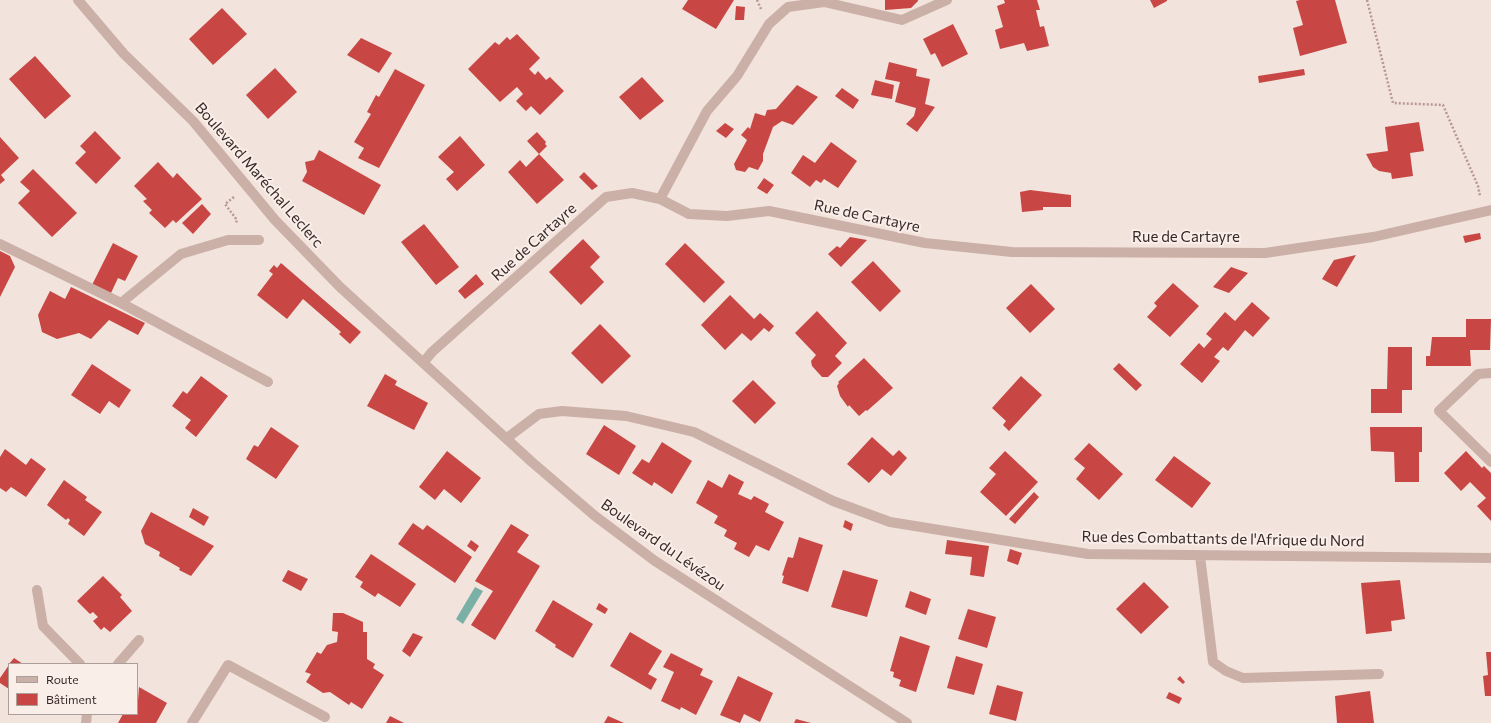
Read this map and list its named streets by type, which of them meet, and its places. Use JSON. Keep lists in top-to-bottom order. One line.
{"streets":{"street":["Boulevard Maréchal Leclerc","Rue de Cartayre","Rue des Combattants de l'Afrique du Nord","Boulevard du Lévézou"]},"crossings":[["Boulevard Maréchal Leclerc","Rue de Cartayre"],["Boulevard Maréchal Leclerc","Boulevard du Lévézou"],["Rue de Cartayre","Boulevard du Lévézou"],["Rue des Combattants de l'Afrique du Nord","Boulevard du Lévézou"]],"legend":["Route","Bâtiment"]}
